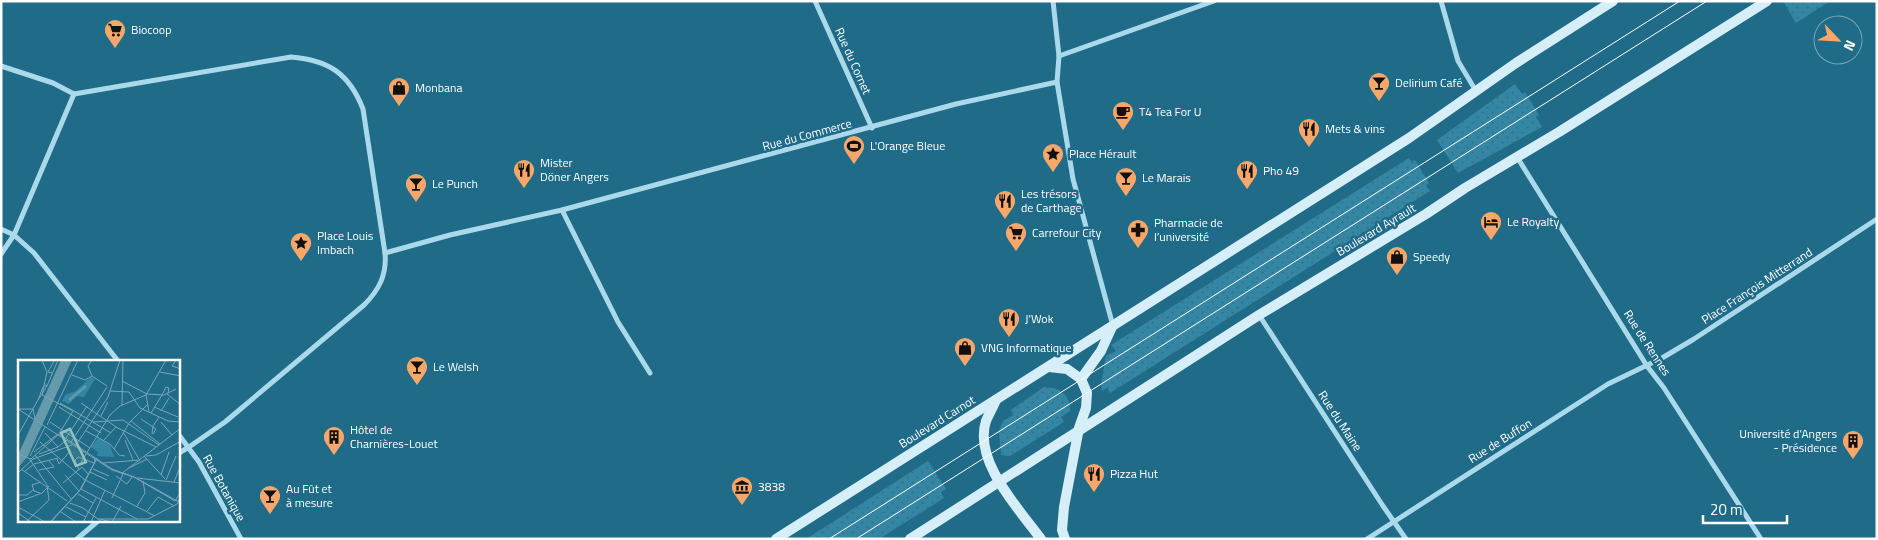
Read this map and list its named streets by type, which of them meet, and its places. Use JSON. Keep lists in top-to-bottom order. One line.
{"streets":{"main road":["Boulevard Ayrault","Boulevard Carnot"],"street":["Rue du Cornet","Rue du Commerce","Place François Mitterrand","Rue de Rennes","Rue du Maine","Rue de Buffon","Rue Botanique"]},"crossings":[["Rue du Cornet","Rue du Commerce"],["Boulevard Ayrault","Rue de Rennes"],["Boulevard Ayrault","Rue du Maine"],["Place François Mitterrand","Rue de Rennes"],["Place François Mitterrand","Rue de Buffon"],["Rue de Rennes","Rue de Buffon"],["Rue du Maine","Rue de Buffon"]],"places":{"supermarket":["Biocoop","Carrefour City"],"bar":["Delirium Café","Le Marais","Le Punch","Le Welsh","Au Fût et à mesure"],"shop":["Monbana","Speedy","VNG Informatique"],"cafe":["T4 Tea For U"],"restaurant":["Mets & vins","Mister Döner Angers","Pho 49","Les trésors de Carthage","J'Wok","Pizza Hut"],"sports":["L'Orange Bleue"],"place":["Place Hérault","Place Louis Imbach"],"hotel":["Le Royalty"],"pharmacy":["Pharmacie de l’université"],"building":["Hôtel de Charnières-Louet","Université d'Angers - Présidence"],"museum":["3838"]},"scale_bar":"20 m","north":"bottom right"}
